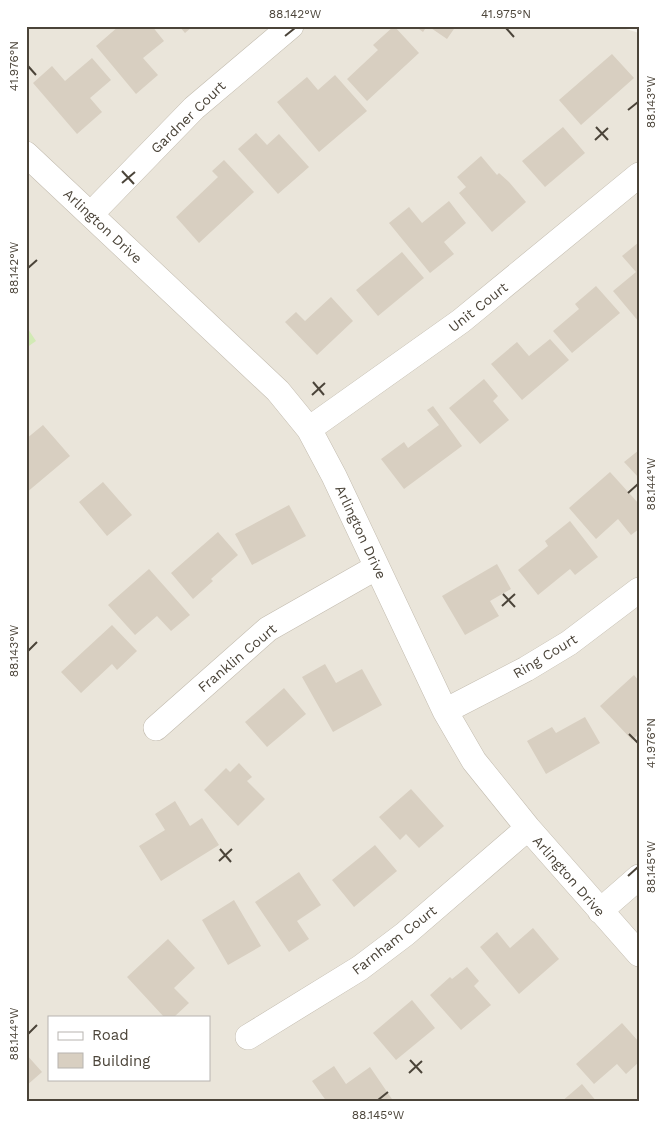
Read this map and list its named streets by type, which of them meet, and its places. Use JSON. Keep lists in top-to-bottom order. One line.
{"streets":{"street":["Gardner Court","Arlington Drive","Unit Court","Ring Court","Franklin Court","Farnham Court"]},"crossings":[["Gardner Court","Arlington Drive"],["Arlington Drive","Unit Court"],["Arlington Drive","Ring Court"],["Arlington Drive","Franklin Court"],["Arlington Drive","Farnham Court"]],"legend":["Road","Building"],"coordinates":["88.142°W","41.975°N","41.976°N","88.143°W","88.144°W","88.145°W"]}
